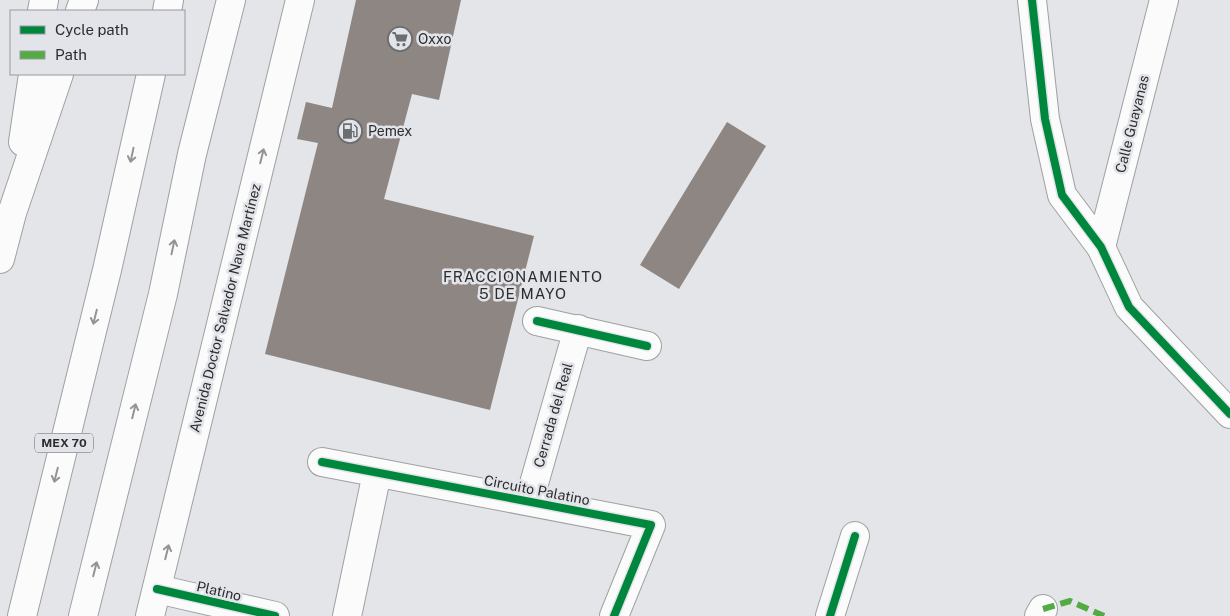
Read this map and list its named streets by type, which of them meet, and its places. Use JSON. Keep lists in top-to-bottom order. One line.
{"streets":{"main road":["Calle Guayanas","Avenida Doctor Salvador Nava Martínez","Cerrada del Real","MEX 70","Circuito Palatino","Platino"]},"crossings":[["Avenida Doctor Salvador Nava Martínez","Platino"],["Cerrada del Real","Circuito Palatino"]],"districts":["FRACCIONAMIENTO 5 DE MAYO"],"places":{"supermarket":["Oxxo"],"fuel station":["Pemex"]},"legend":["Cycle path","Path"]}
